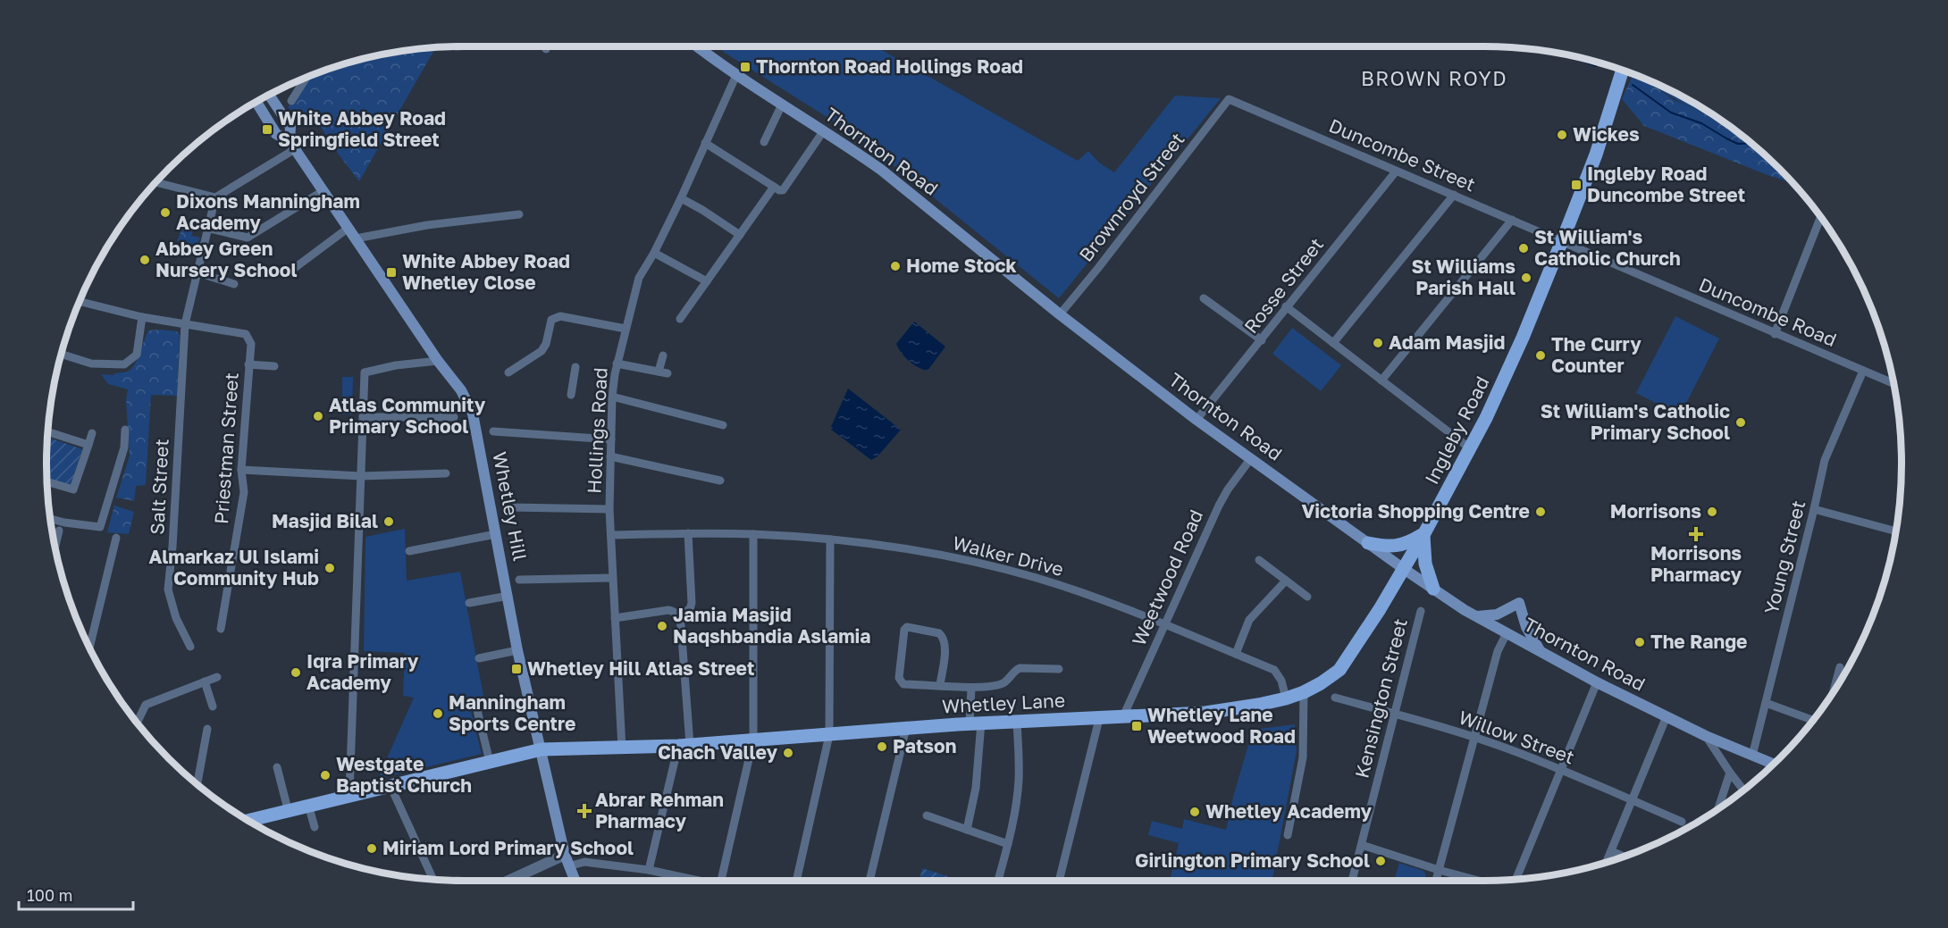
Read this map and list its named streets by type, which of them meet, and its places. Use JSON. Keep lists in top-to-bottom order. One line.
{"streets":{"main road":["Thornton Road","Ingleby Road","Whetley Hill","Whetley Lane"],"street":["Duncombe Street","Brownroyd Street","Rosse Street","Duncombe Road","Hollings Road","Priestman Street","Salt Street","Walker Drive","Young Street","Weetwood Road","Kensington Street","Willow Street"]},"crossings":[["Thornton Road","Brownroyd Street"],["Thornton Road","Rosse Street"],["Thornton Road","Hollings Road"],["Thornton Road","Ingleby Road"],["Thornton Road","Young Street"],["Thornton Road","Weetwood Road"],["Thornton Road","Whetley Lane"],["Duncombe Street","Brownroyd Street"],["Duncombe Street","Rosse Street"],["Duncombe Street","Duncombe Road"],["Duncombe Street","Ingleby Road"],["Duncombe Road","Ingleby Road"],["Duncombe Road","Young Street"],["Hollings Road","Walker Drive"],["Hollings Road","Whetley Lane"],["Ingleby Road","Whetley Lane"],["Priestman Street","Salt Street"],["Whetley Hill","Whetley Lane"],["Walker Drive","Weetwood Road"],["Walker Drive","Whetley Lane"],["Weetwood Road","Whetley Lane"],["Kensington Street","Willow Street"]],"districts":["BROWN ROYD"],"places":{"transit":["Thornton Road Hollings Road","White Abbey Road Springfield Street","Ingleby Road Duncombe Street","White Abbey Road Whetley Close","Whetley Hill Atlas Street","Whetley Lane Weetwood Road"],"other":["Wickes","Dixons Manningham Academy","St William's Catholic Church","Abbey Green Nursery School","Home Stock","St Williams Parish Hall","Adam Masjid","The Curry Counter","Atlas Community Primary School","St William's Catholic Primary School","Victoria Shopping Centre","Morrisons","Masjid Bilal","Almarkaz Ul Islami Community Hub","Jamia Masjid Naqshbandia Aslamia","The Range","Iqra Primary Academy","Manningham Sports Centre","Patson","Chach Valley","Westgate Baptist Church","Whetley Academy","Miriam Lord Primary School","Girlington Primary School"],"health":["Morrisons Pharmacy","Abrar Rehman Pharmacy"]},"scale_bar":"100 m"}
